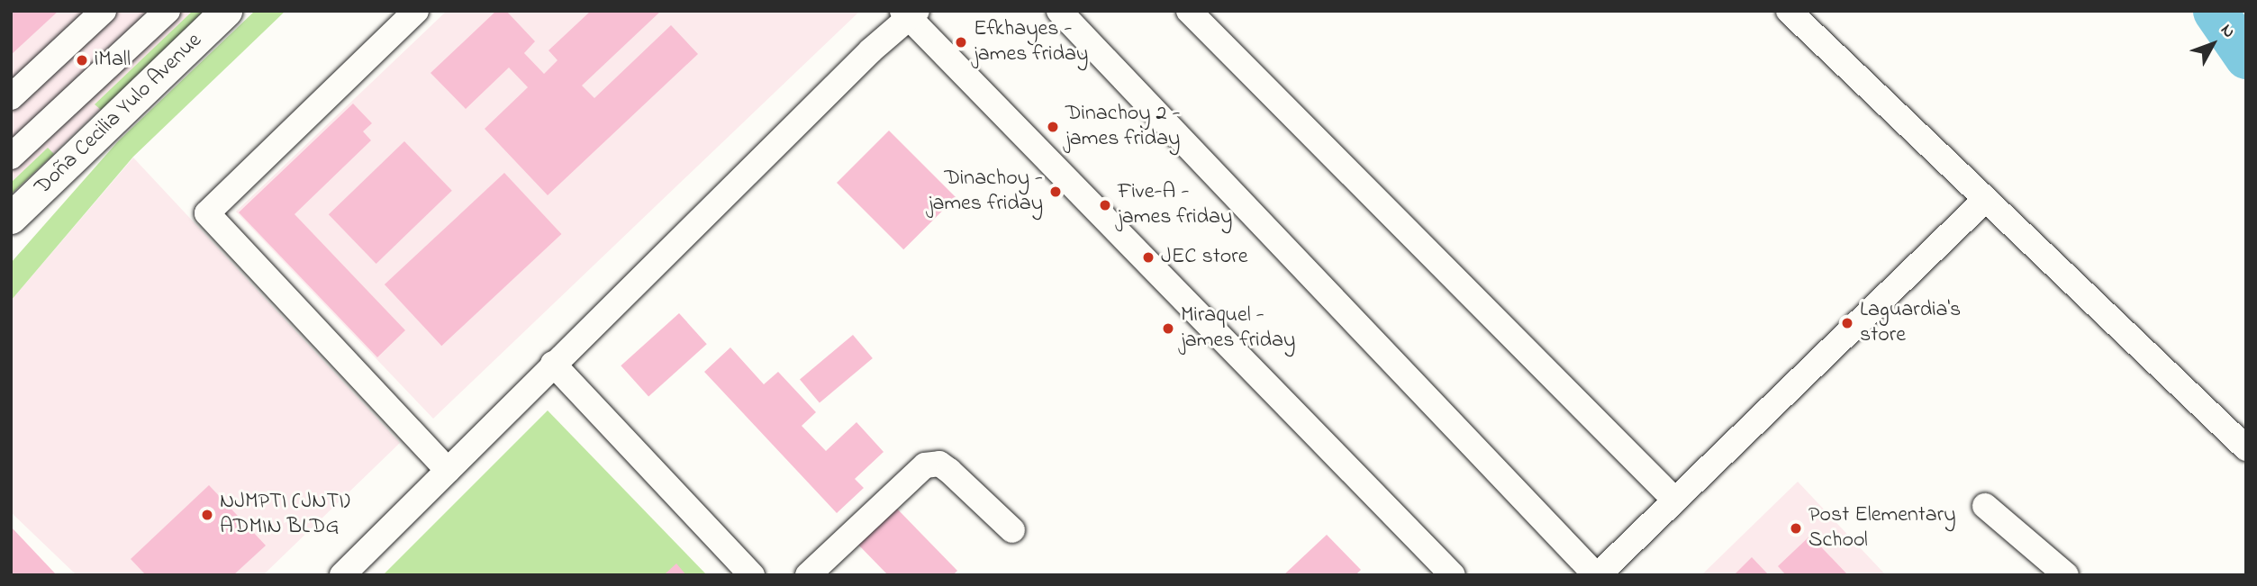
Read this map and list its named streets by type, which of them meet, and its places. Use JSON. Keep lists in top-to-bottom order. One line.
{"streets":{"main road":["Doña Cecilia Yulo Avenue"]},"places":["Efkhayes - james friday","iMall","Dinachoy 2 - james friday","Dinachoy - james friday","Five-A - james friday","JEC store","Laguardia's store","Miraquel - james friday","NJMPTI (JNTI) ADMIN BLDG","Post Elementary School"],"north":"top right"}
